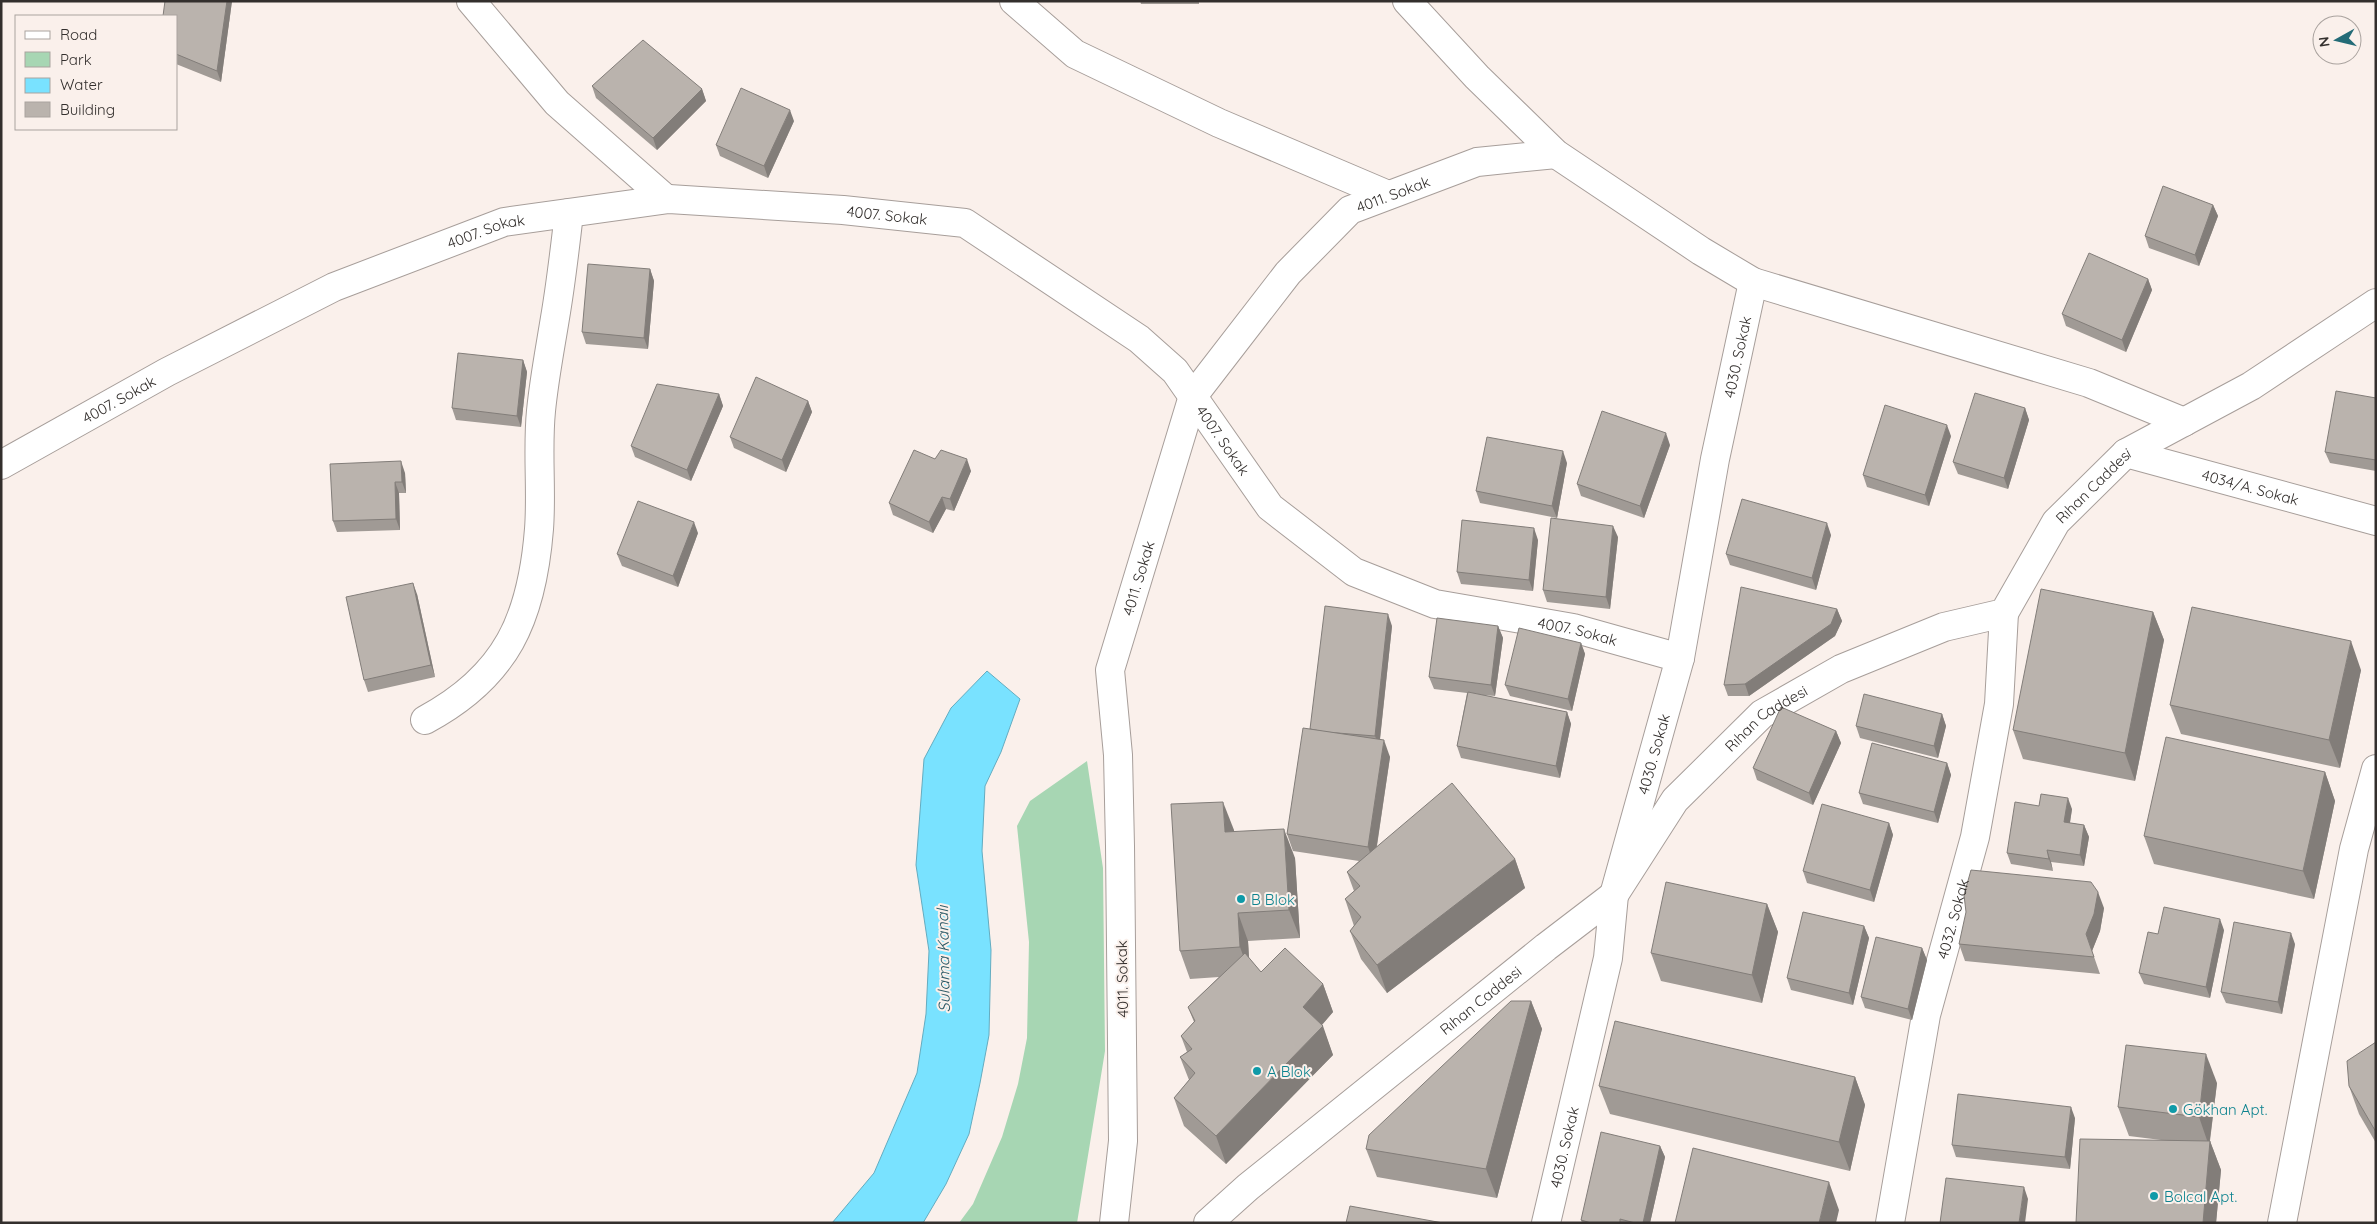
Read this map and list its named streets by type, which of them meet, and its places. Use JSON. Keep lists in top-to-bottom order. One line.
{"streets":{"street":["4011. Sokak","4007. Sokak","4030. Sokak","Rıhan Caddesi","4034/A. Sokak","4032. Sokak"]},"crossings":[["4011. Sokak","4007. Sokak"],["4007. Sokak","4030. Sokak"],["4030. Sokak","Rıhan Caddesi"],["Rıhan Caddesi","4034/A. Sokak"],["Rıhan Caddesi","4032. Sokak"]],"water":["Sulama Kanalı"],"places":["B Blok","A Blok","Gökhan Apt.","Bolcal Apt."],"legend":["Road","Park","Water","Building"],"north":"left"}
